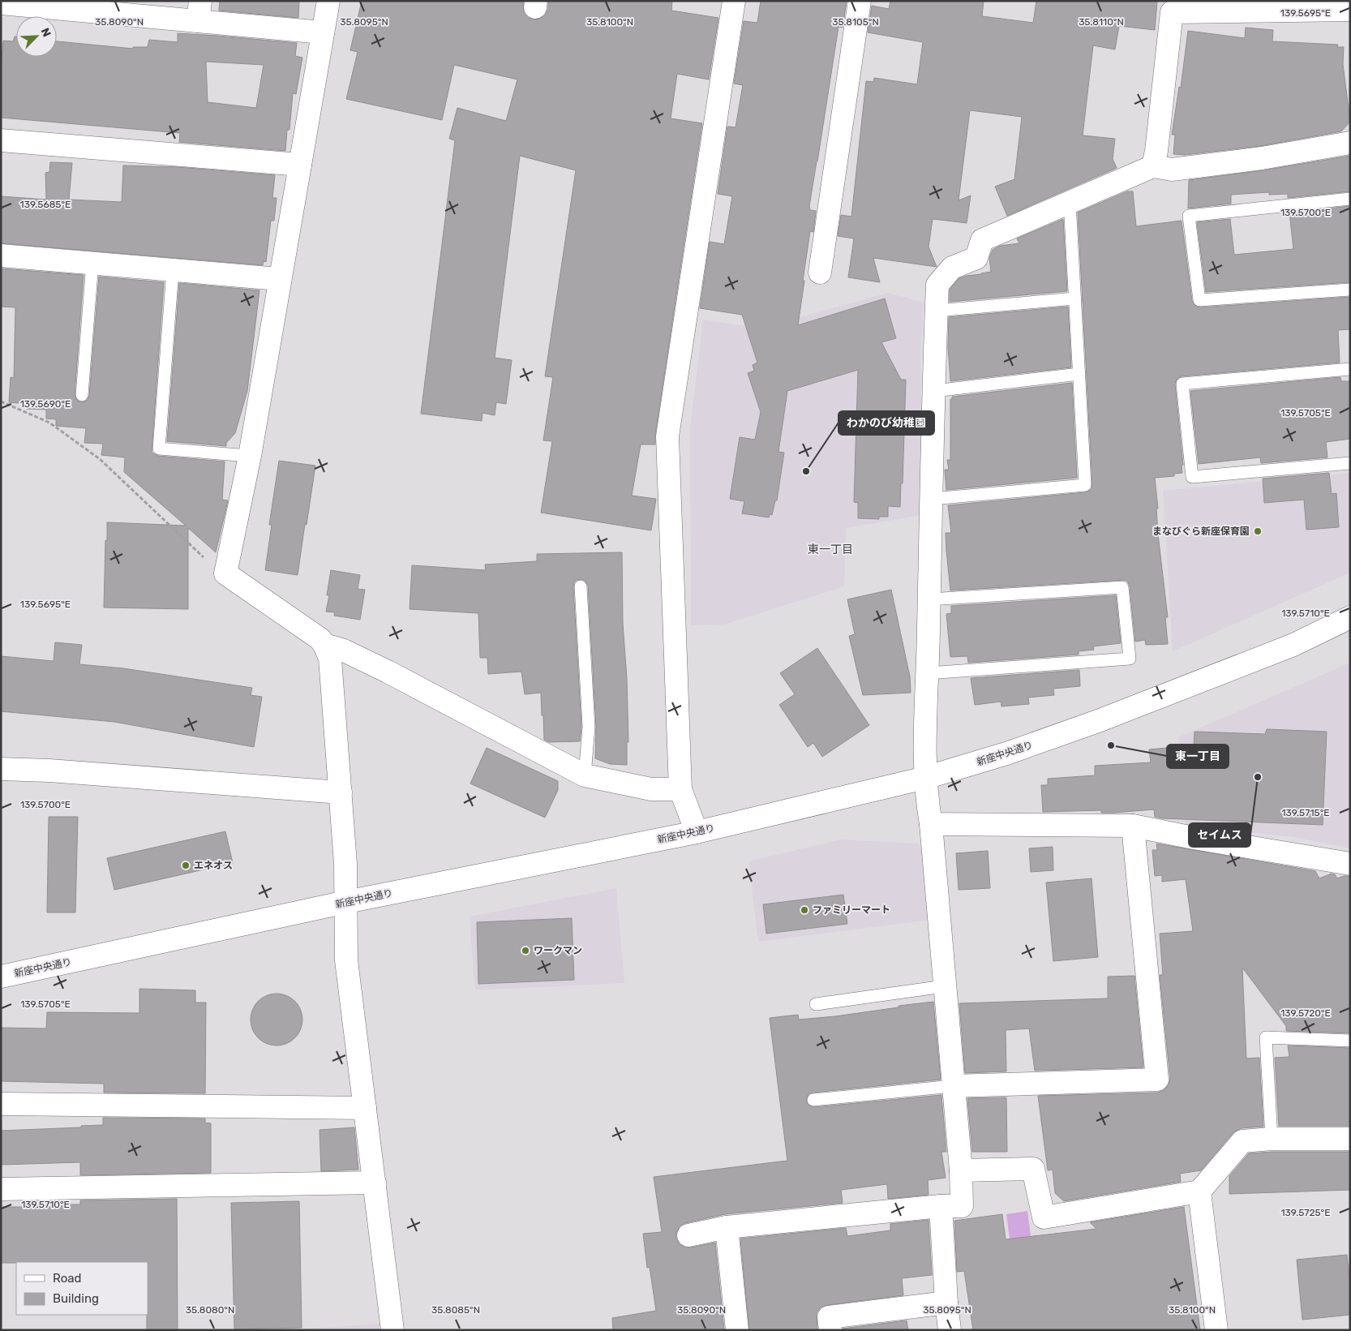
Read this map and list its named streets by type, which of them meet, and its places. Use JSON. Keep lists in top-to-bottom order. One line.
{"streets":{"street":["新座中央通り"]},"districts":["東一丁目"],"places":["わかのび幼稚園","まなびぐら新座保育園","東一丁目","セイムス","エネオス","ファミリーマート","ワークマン"],"legend":["Road","Building"],"north":"top right","coordinates":["139.5695°E","35.8090°N","35.8095°N","35.8100°N","35.8105°N","35.8110°N","139.5685°E","139.5700°E","139.5690°E","139.5705°E","139.5710°E","139.5715°E","139.5720°E","139.5725°E","35.8080°N","35.8085°N"]}
